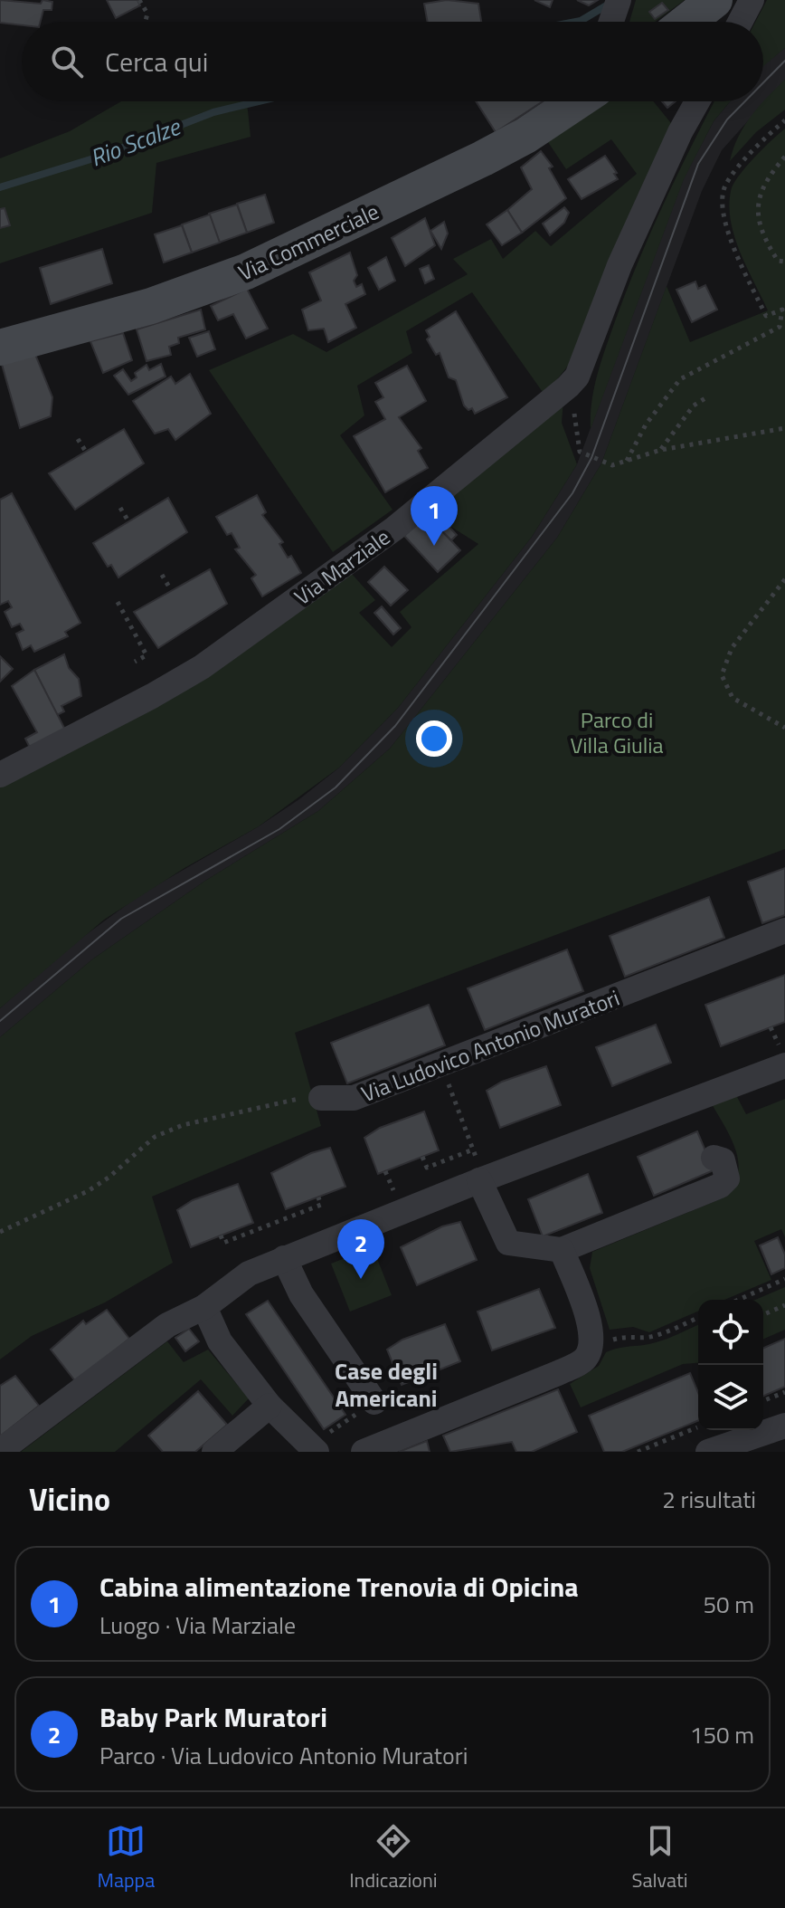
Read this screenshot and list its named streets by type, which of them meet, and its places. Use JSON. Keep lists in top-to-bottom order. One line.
{"streets":{"main road":["Via Commerciale"],"street":["Via Marziale","Via Ludovico Antonio Muratori"]},"districts":["Case degli Americani"],"water":["Rio Scalze"],"parks":["Parco di Villa Giulia"],"page":{"search":"Cerca qui","pins":["1","2"],"heading":["Vicino","2 risultati"],"list":[{"mark":"1","name":"Cabina alimentazione Trenovia di Opicina","note":"Luogo · Via Marziale","value":"50 m"},{"mark":"2","name":"Baby Park Muratori","note":"Parco · Via Ludovico Antonio Muratori","value":"150 m"}],"nav":["Mappa","Indicazioni","Salvati"]}}
